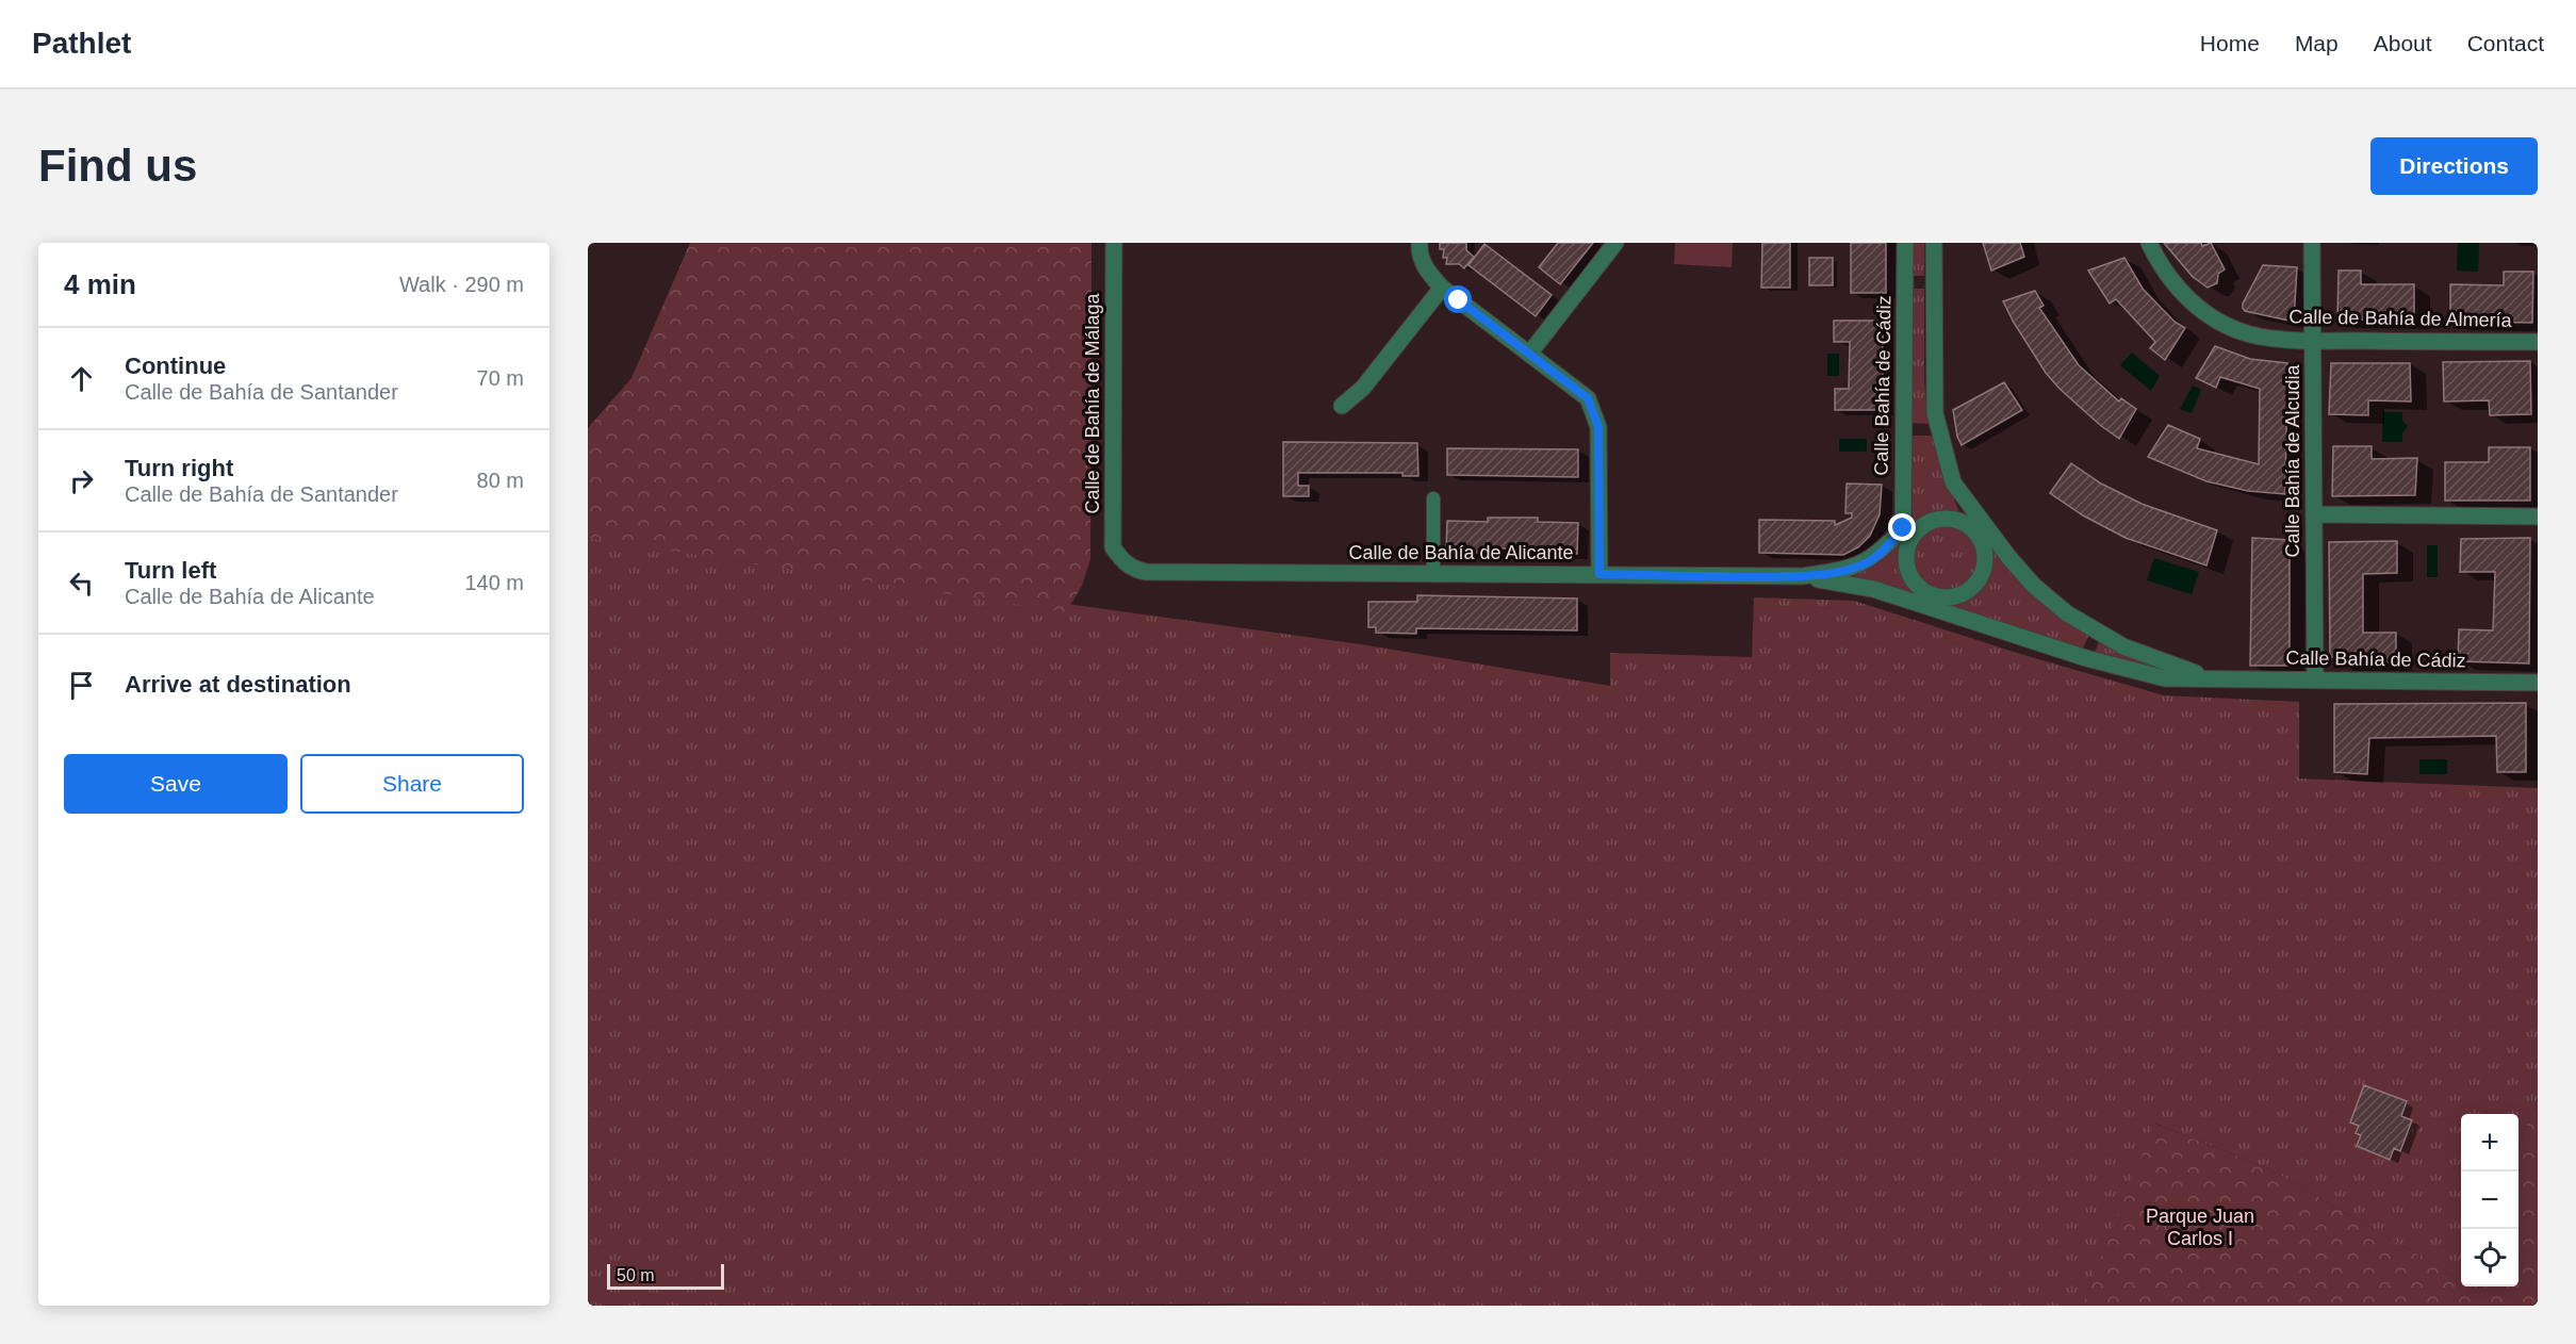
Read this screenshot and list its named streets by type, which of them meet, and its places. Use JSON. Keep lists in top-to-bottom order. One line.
{"streets":{"street":["Calle de Bahía de Almería","Calle Bahía de Cádiz","Calle de Bahía de Málaga","Calle Bahía de Alcudia","Calle de Bahía de Alicante"]},"crossings":[["Calle de Bahía de Almería","Calle Bahía de Alcudia"],["Calle Bahía de Cádiz","Calle Bahía de Alcudia"],["Calle Bahía de Cádiz","Calle de Bahía de Alicante"],["Calle de Bahía de Málaga","Calle de Bahía de Alicante"]],"parks":["Parque Juan Carlos I"],"scale_bar":"50 m","page":{"header":"Pathlet","nav":["Home","Map","About","Contact"],"buttons":["Directions",["Save","Share"]],"title":"Find us","heading":["4 min","Walk · 290 m"],"list":[["Continue","Calle de Bahía de Santander","70 m"],["Turn right","Calle de Bahía de Santander","80 m"],["Turn left","Calle de Bahía de Alicante","140 m"],"Arrive at destination"],"map_buttons":["+","−"],"scale":"50 m"}}
